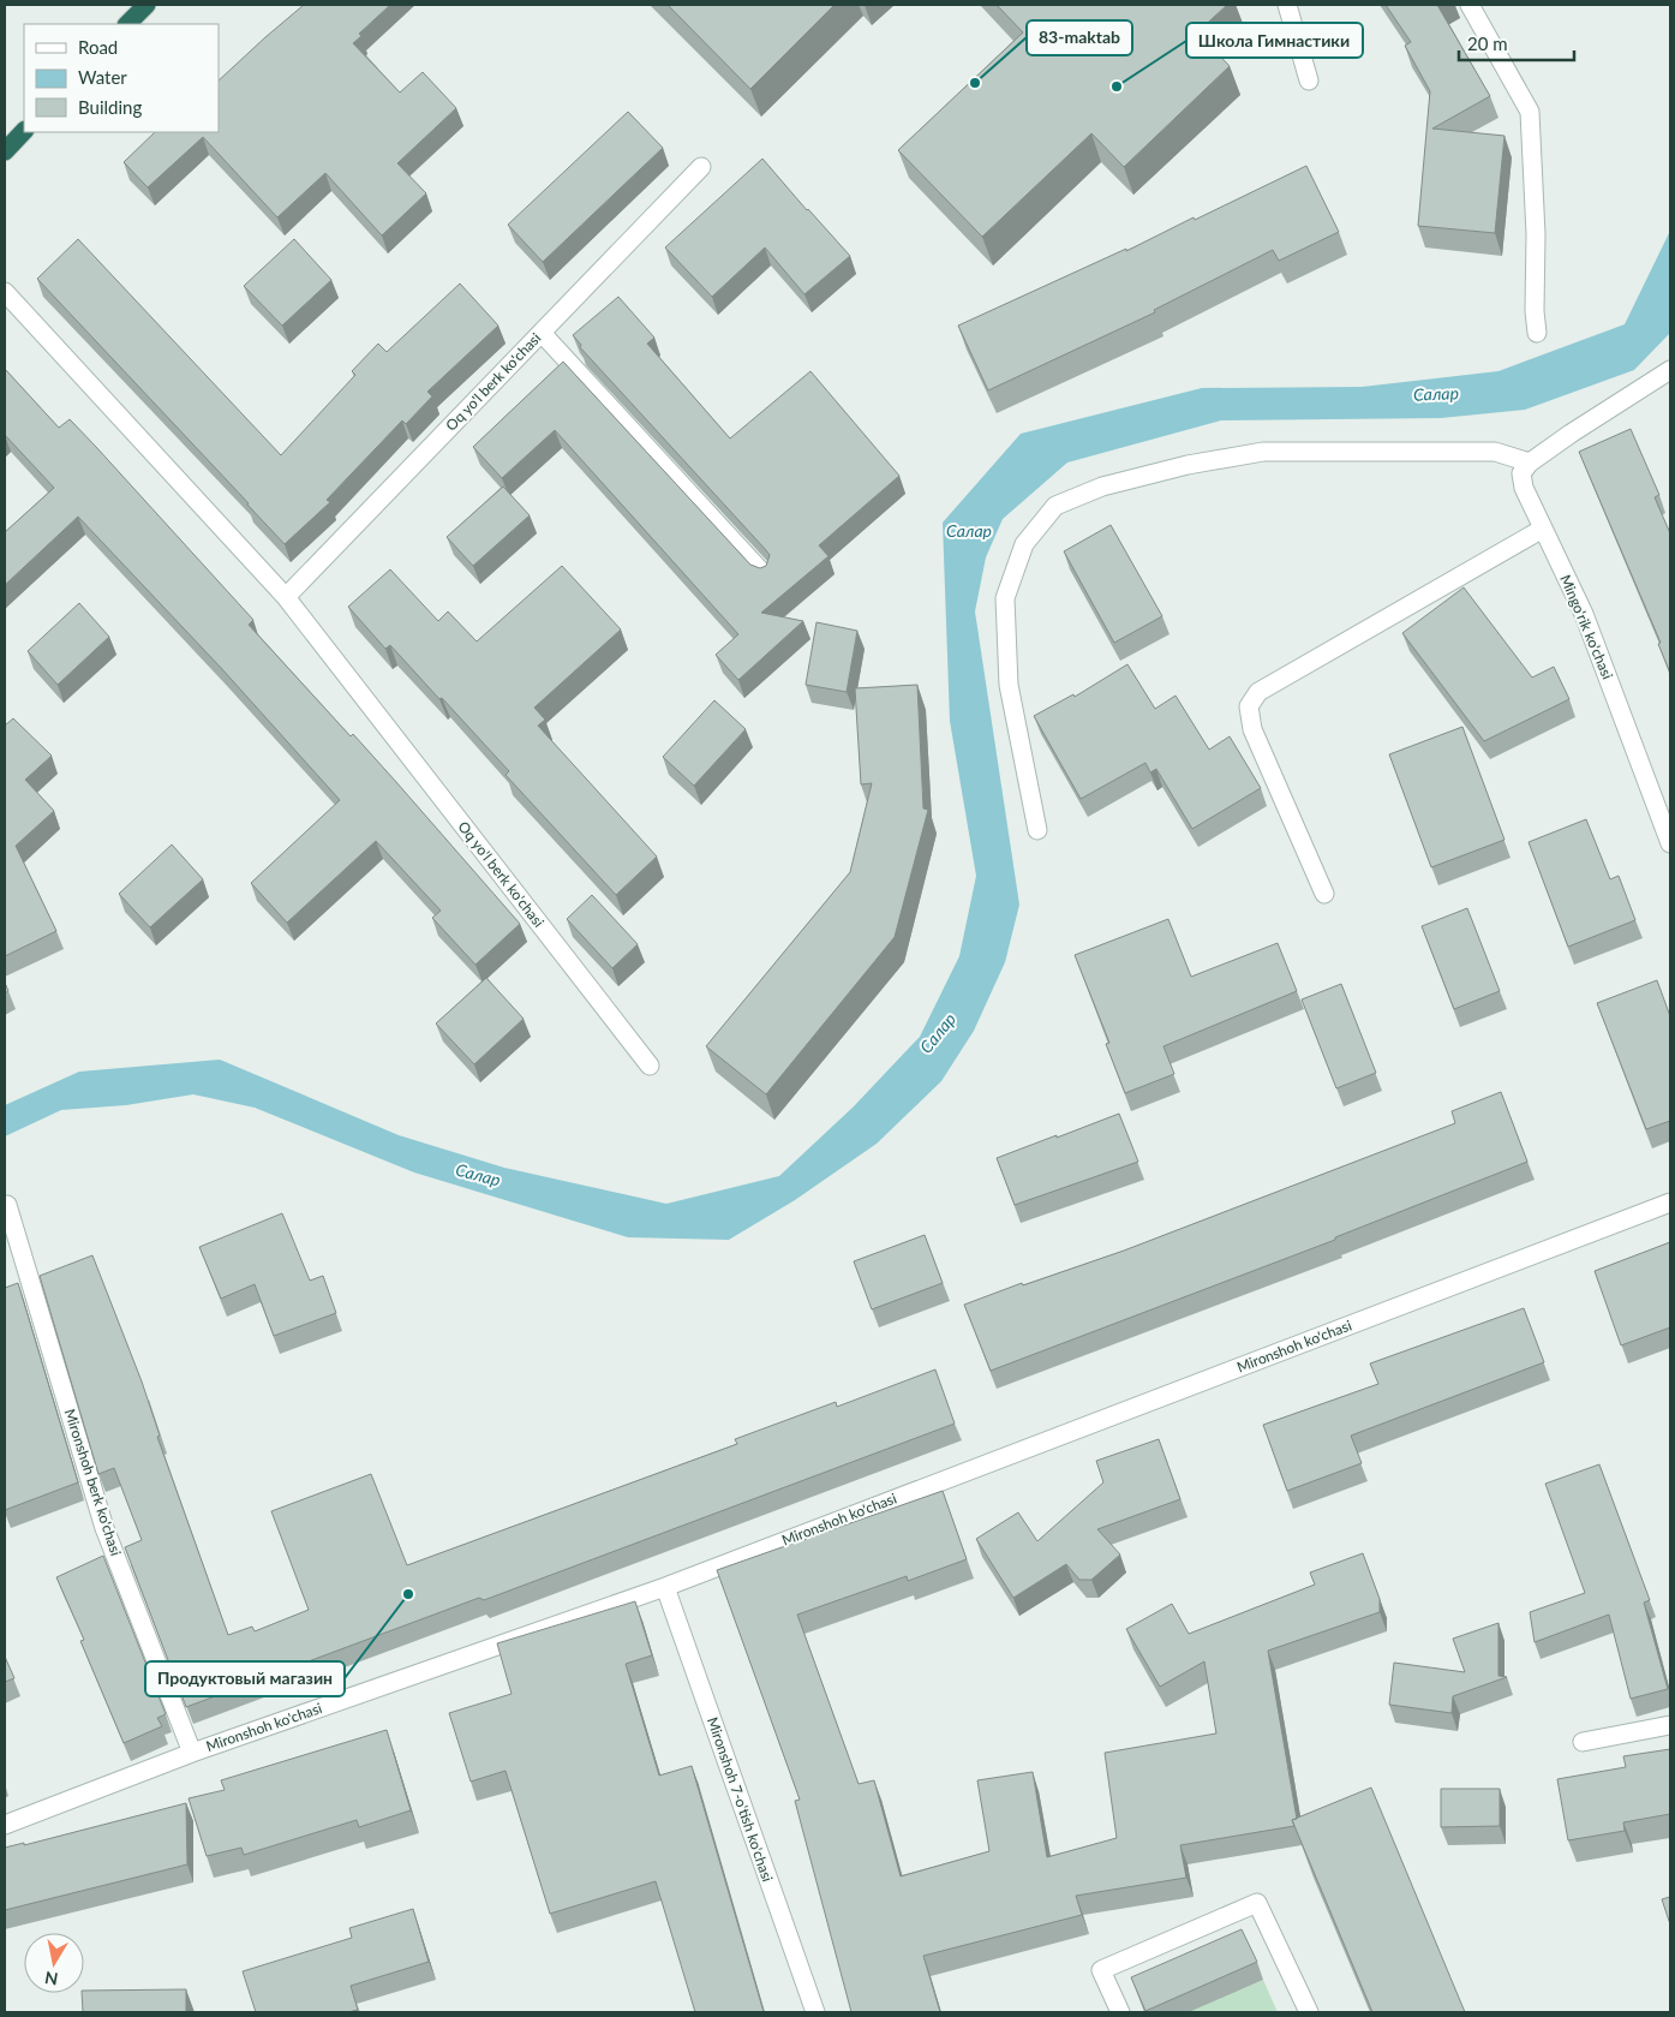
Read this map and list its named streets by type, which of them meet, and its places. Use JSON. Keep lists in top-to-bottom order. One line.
{"streets":{"street":["Oq yo'l berk ko'chasi","Mingo'rik ko'chasi","Mironshoh ko'chasi","Mironshoh berk ko'chasi","Mironshoh 7-o'tish ko'chasi"]},"crossings":[["Mironshoh ko'chasi","Mironshoh berk ko'chasi"],["Mironshoh ko'chasi","Mironshoh 7-o'tish ko'chasi"]],"water":["Салар"],"places":["83-maktab","Школа Гимнастики","Продуктовый магазин"],"legend":["Road","Water","Building"],"scale_bar":"20 m","north":"bottom"}
